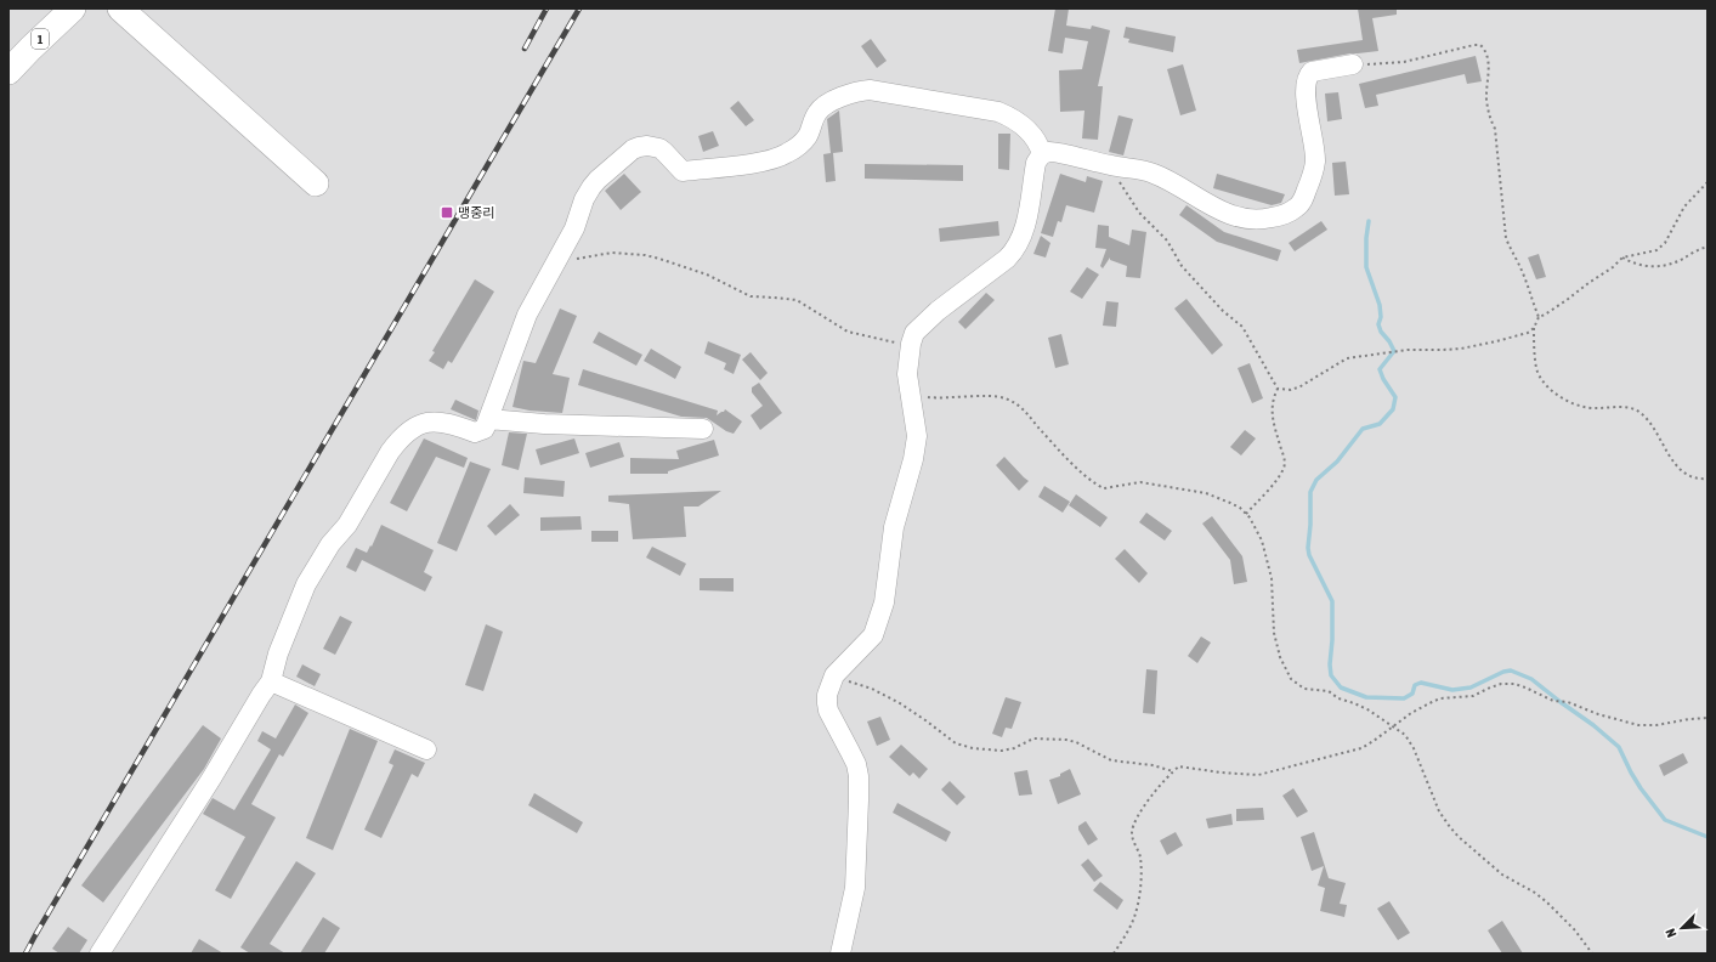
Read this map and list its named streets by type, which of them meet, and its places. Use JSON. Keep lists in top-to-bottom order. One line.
{"streets":{"main road":["1"]},"places":{"transit":["맹중리"]},"north":"bottom left"}
